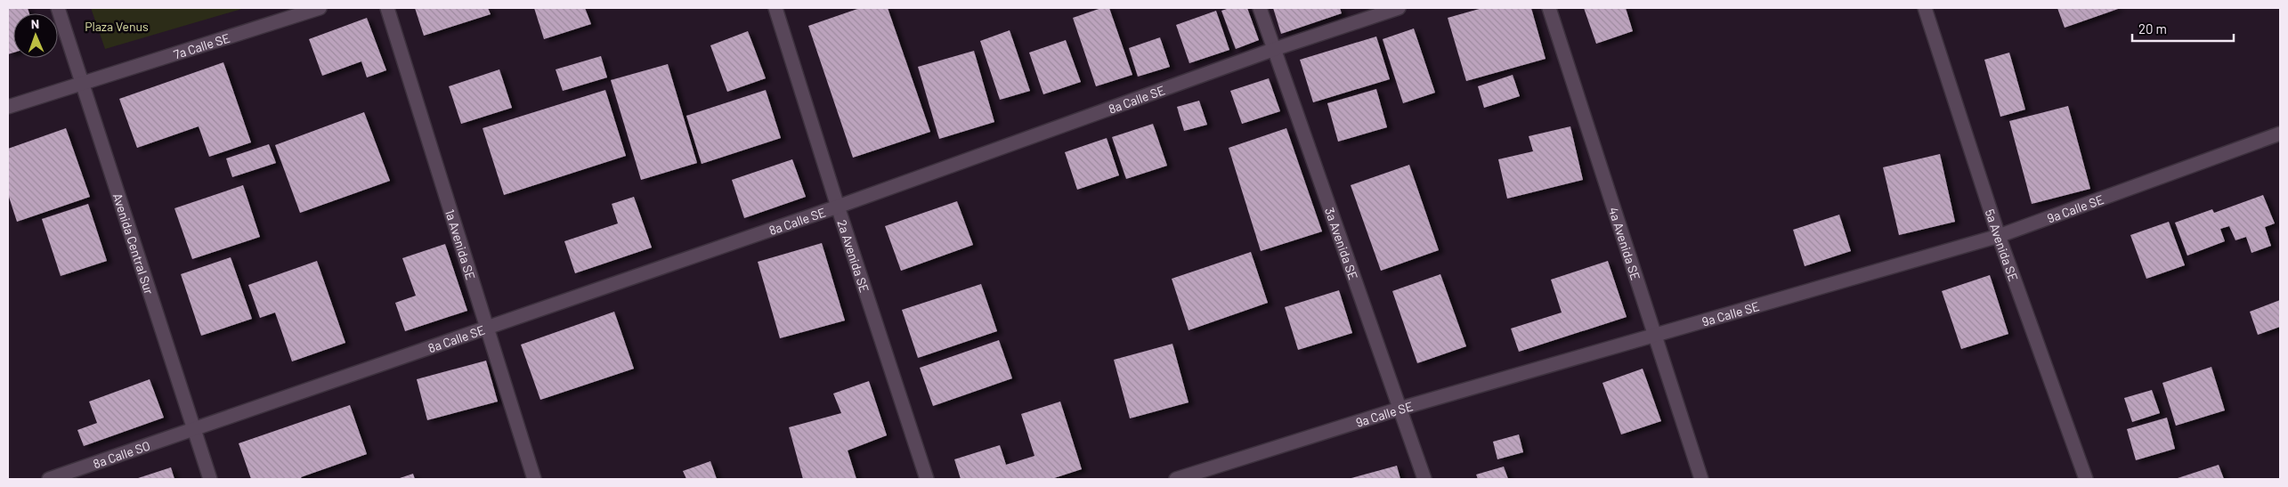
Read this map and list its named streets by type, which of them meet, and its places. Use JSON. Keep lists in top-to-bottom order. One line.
{"streets":{"street":["7a Calle SE","8a Calle SE","9a Calle SE","Avenida Central Sur","3a Avenida SE","1a Avenida SE","4a Avenida SE","5a Avenida SE","2a Avenida SE","8a Calle SO"]},"crossings":[["7a Calle SE","Avenida Central Sur"],["8a Calle SE","Avenida Central Sur"],["8a Calle SE","3a Avenida SE"],["8a Calle SE","1a Avenida SE"],["8a Calle SE","2a Avenida SE"],["8a Calle SE","8a Calle SO"],["9a Calle SE","3a Avenida SE"],["9a Calle SE","4a Avenida SE"],["9a Calle SE","5a Avenida SE"],["Avenida Central Sur","8a Calle SO"]],"parks":["Plaza Venus"],"scale_bar":"20 m","north":"top"}
